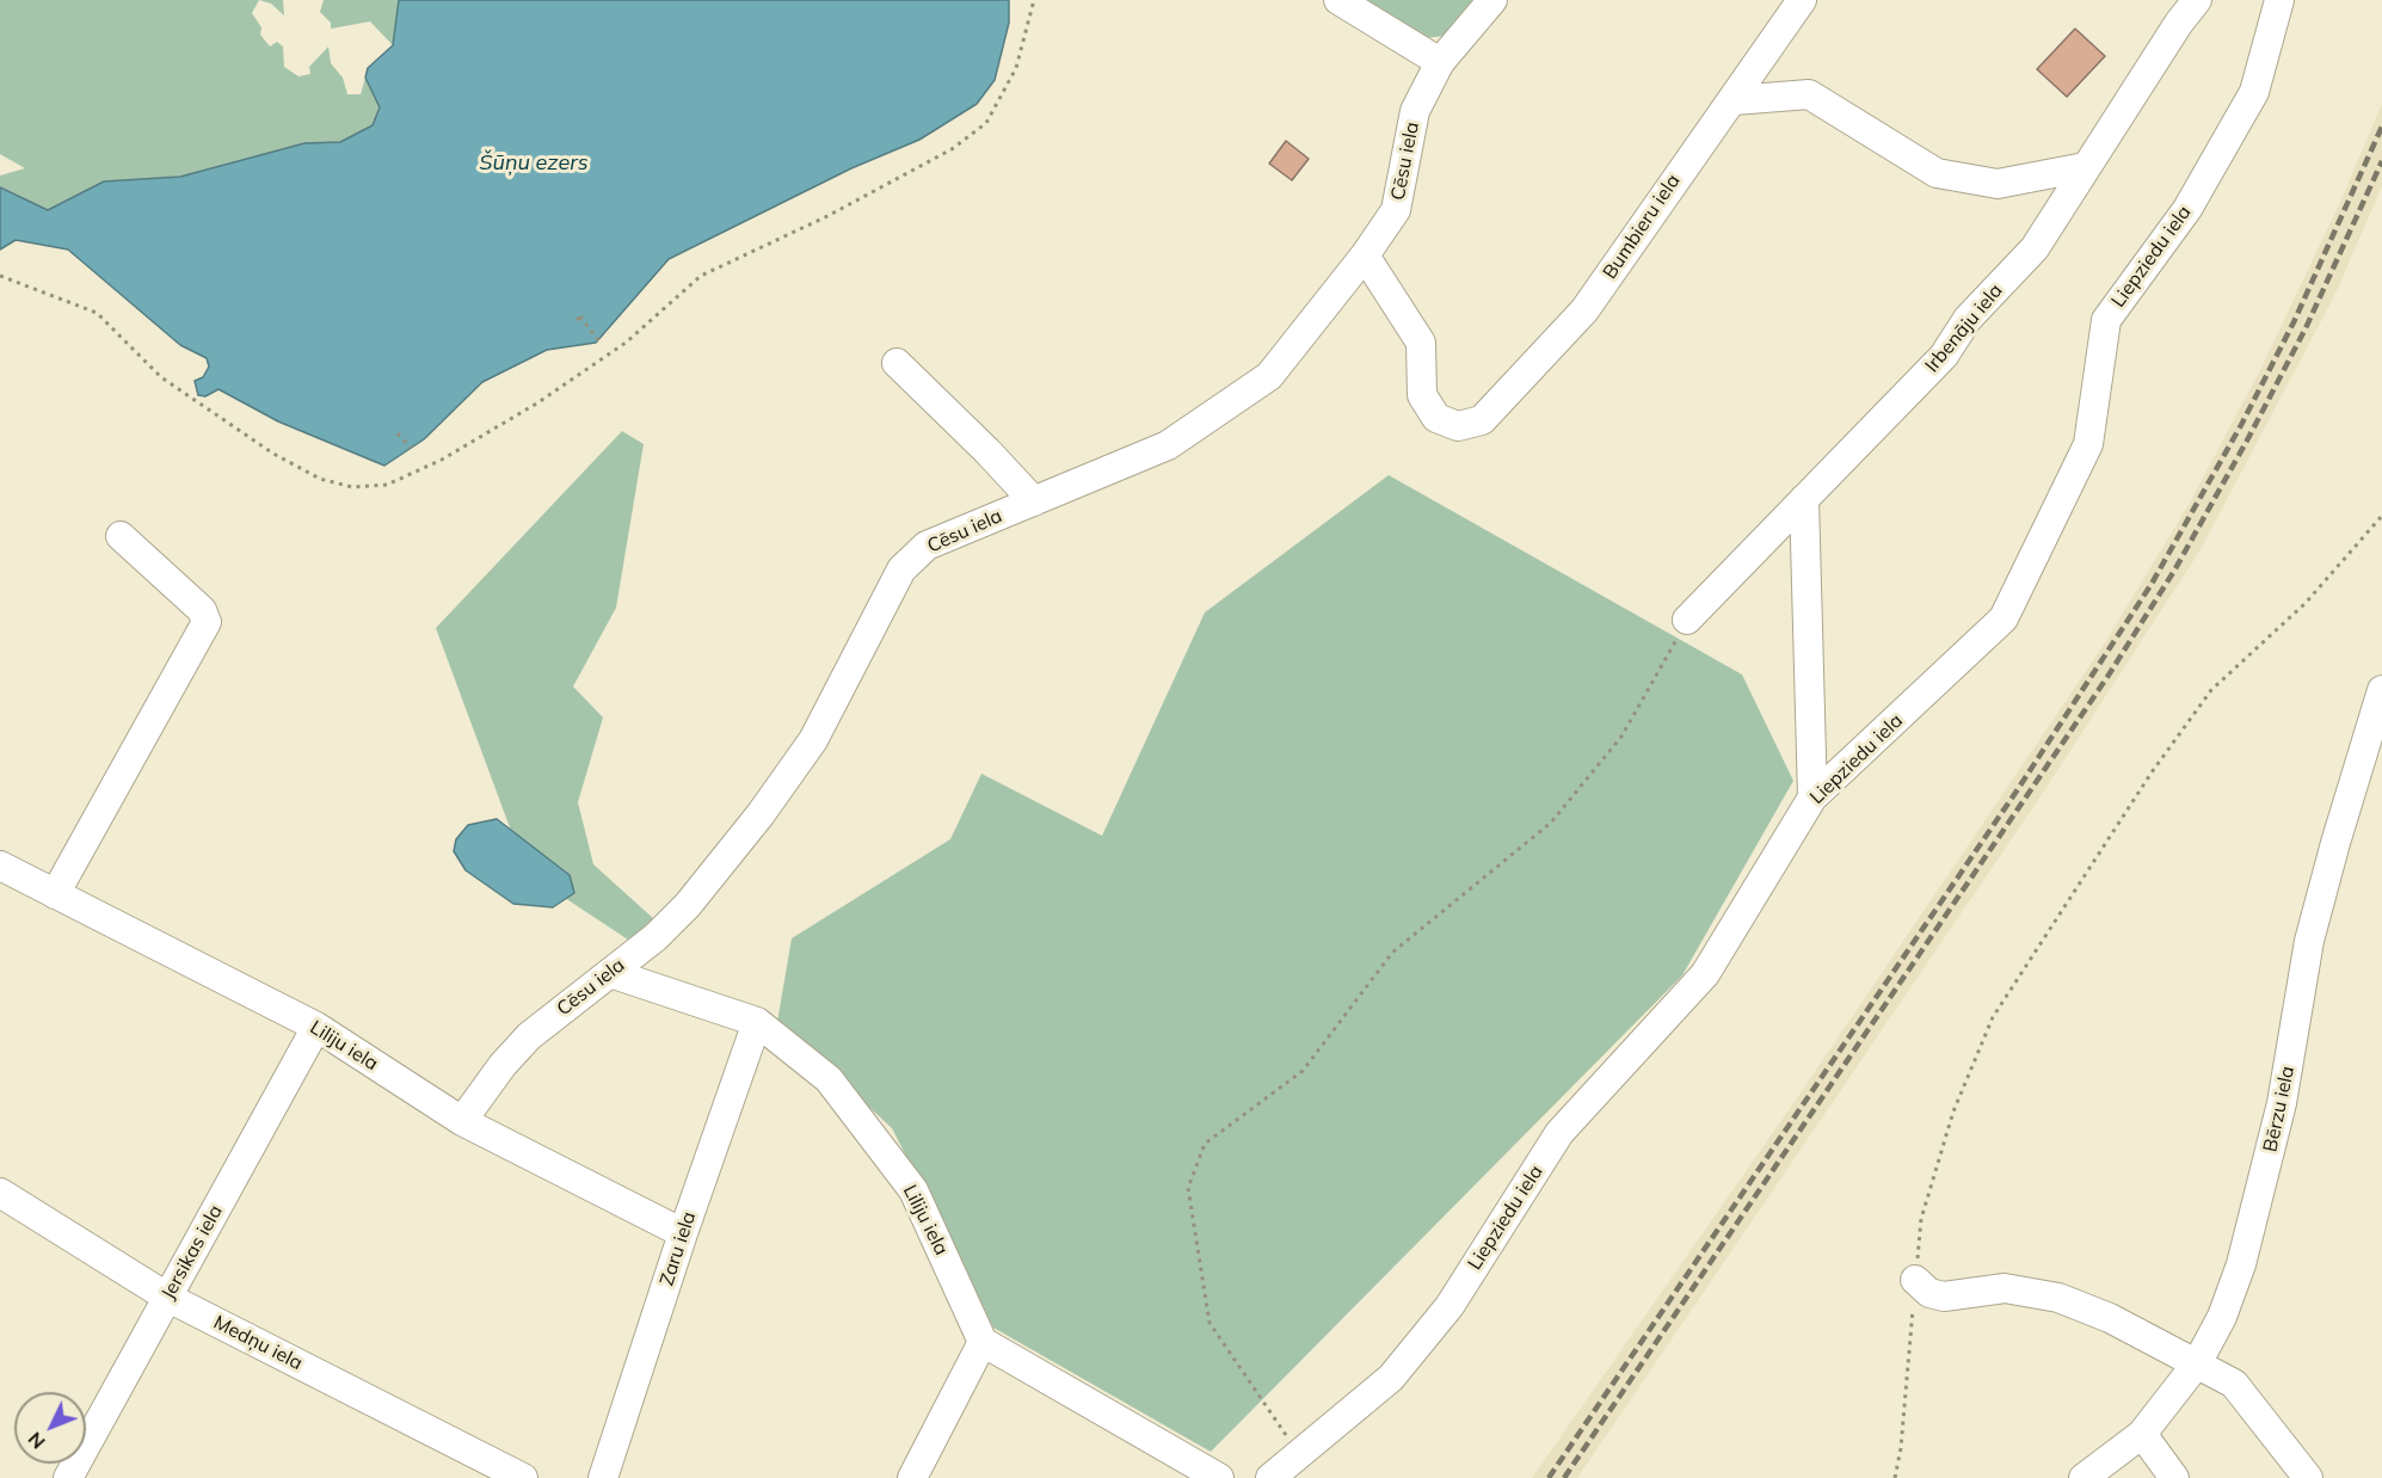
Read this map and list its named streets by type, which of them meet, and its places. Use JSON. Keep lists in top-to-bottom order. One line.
{"streets":{"street":["Cēsu iela","Bumbieru iela","Liepziedu iela","Irbenāju iela","Liliju iela","Bērzu iela","Zaru iela","Jersikas iela","Medņu iela"]},"crossings":[["Cēsu iela","Bumbieru iela"],["Cēsu iela","Liliju iela"],["Liliju iela","Zaru iela"],["Liliju iela","Jersikas iela"],["Jersikas iela","Medņu iela"]],"water":["Šūņu ezers"],"north":"bottom left"}
